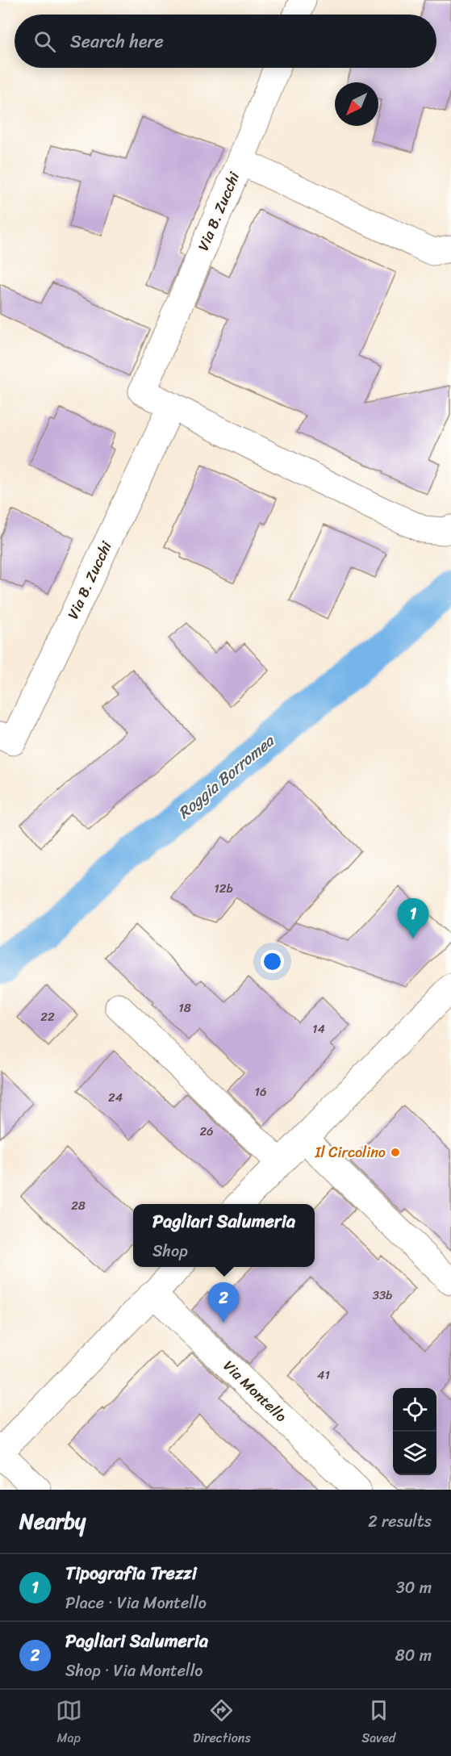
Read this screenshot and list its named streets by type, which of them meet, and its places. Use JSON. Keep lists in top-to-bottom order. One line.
{"streets":{"street":["Via B. Zucchi","Via Montello"]},"water":["Roggia Borromea"],"places":["Il Circolino"],"house_numbers":["12b","18","22","14","16","24","26","28","33b","41"],"north":"bottom left","page":{"search":"Search here","pins":["1","2"],"popup":["Pagliari Salumeria","Shop"],"heading":["Nearby","2 results"],"list":[{"mark":"1","name":"Tipografia Trezzi","note":"Place · Via Montello","value":"30 m"},{"mark":"2","name":"Pagliari Salumeria","note":"Shop · Via Montello","value":"80 m"}],"nav":["Map","Directions","Saved"]}}
